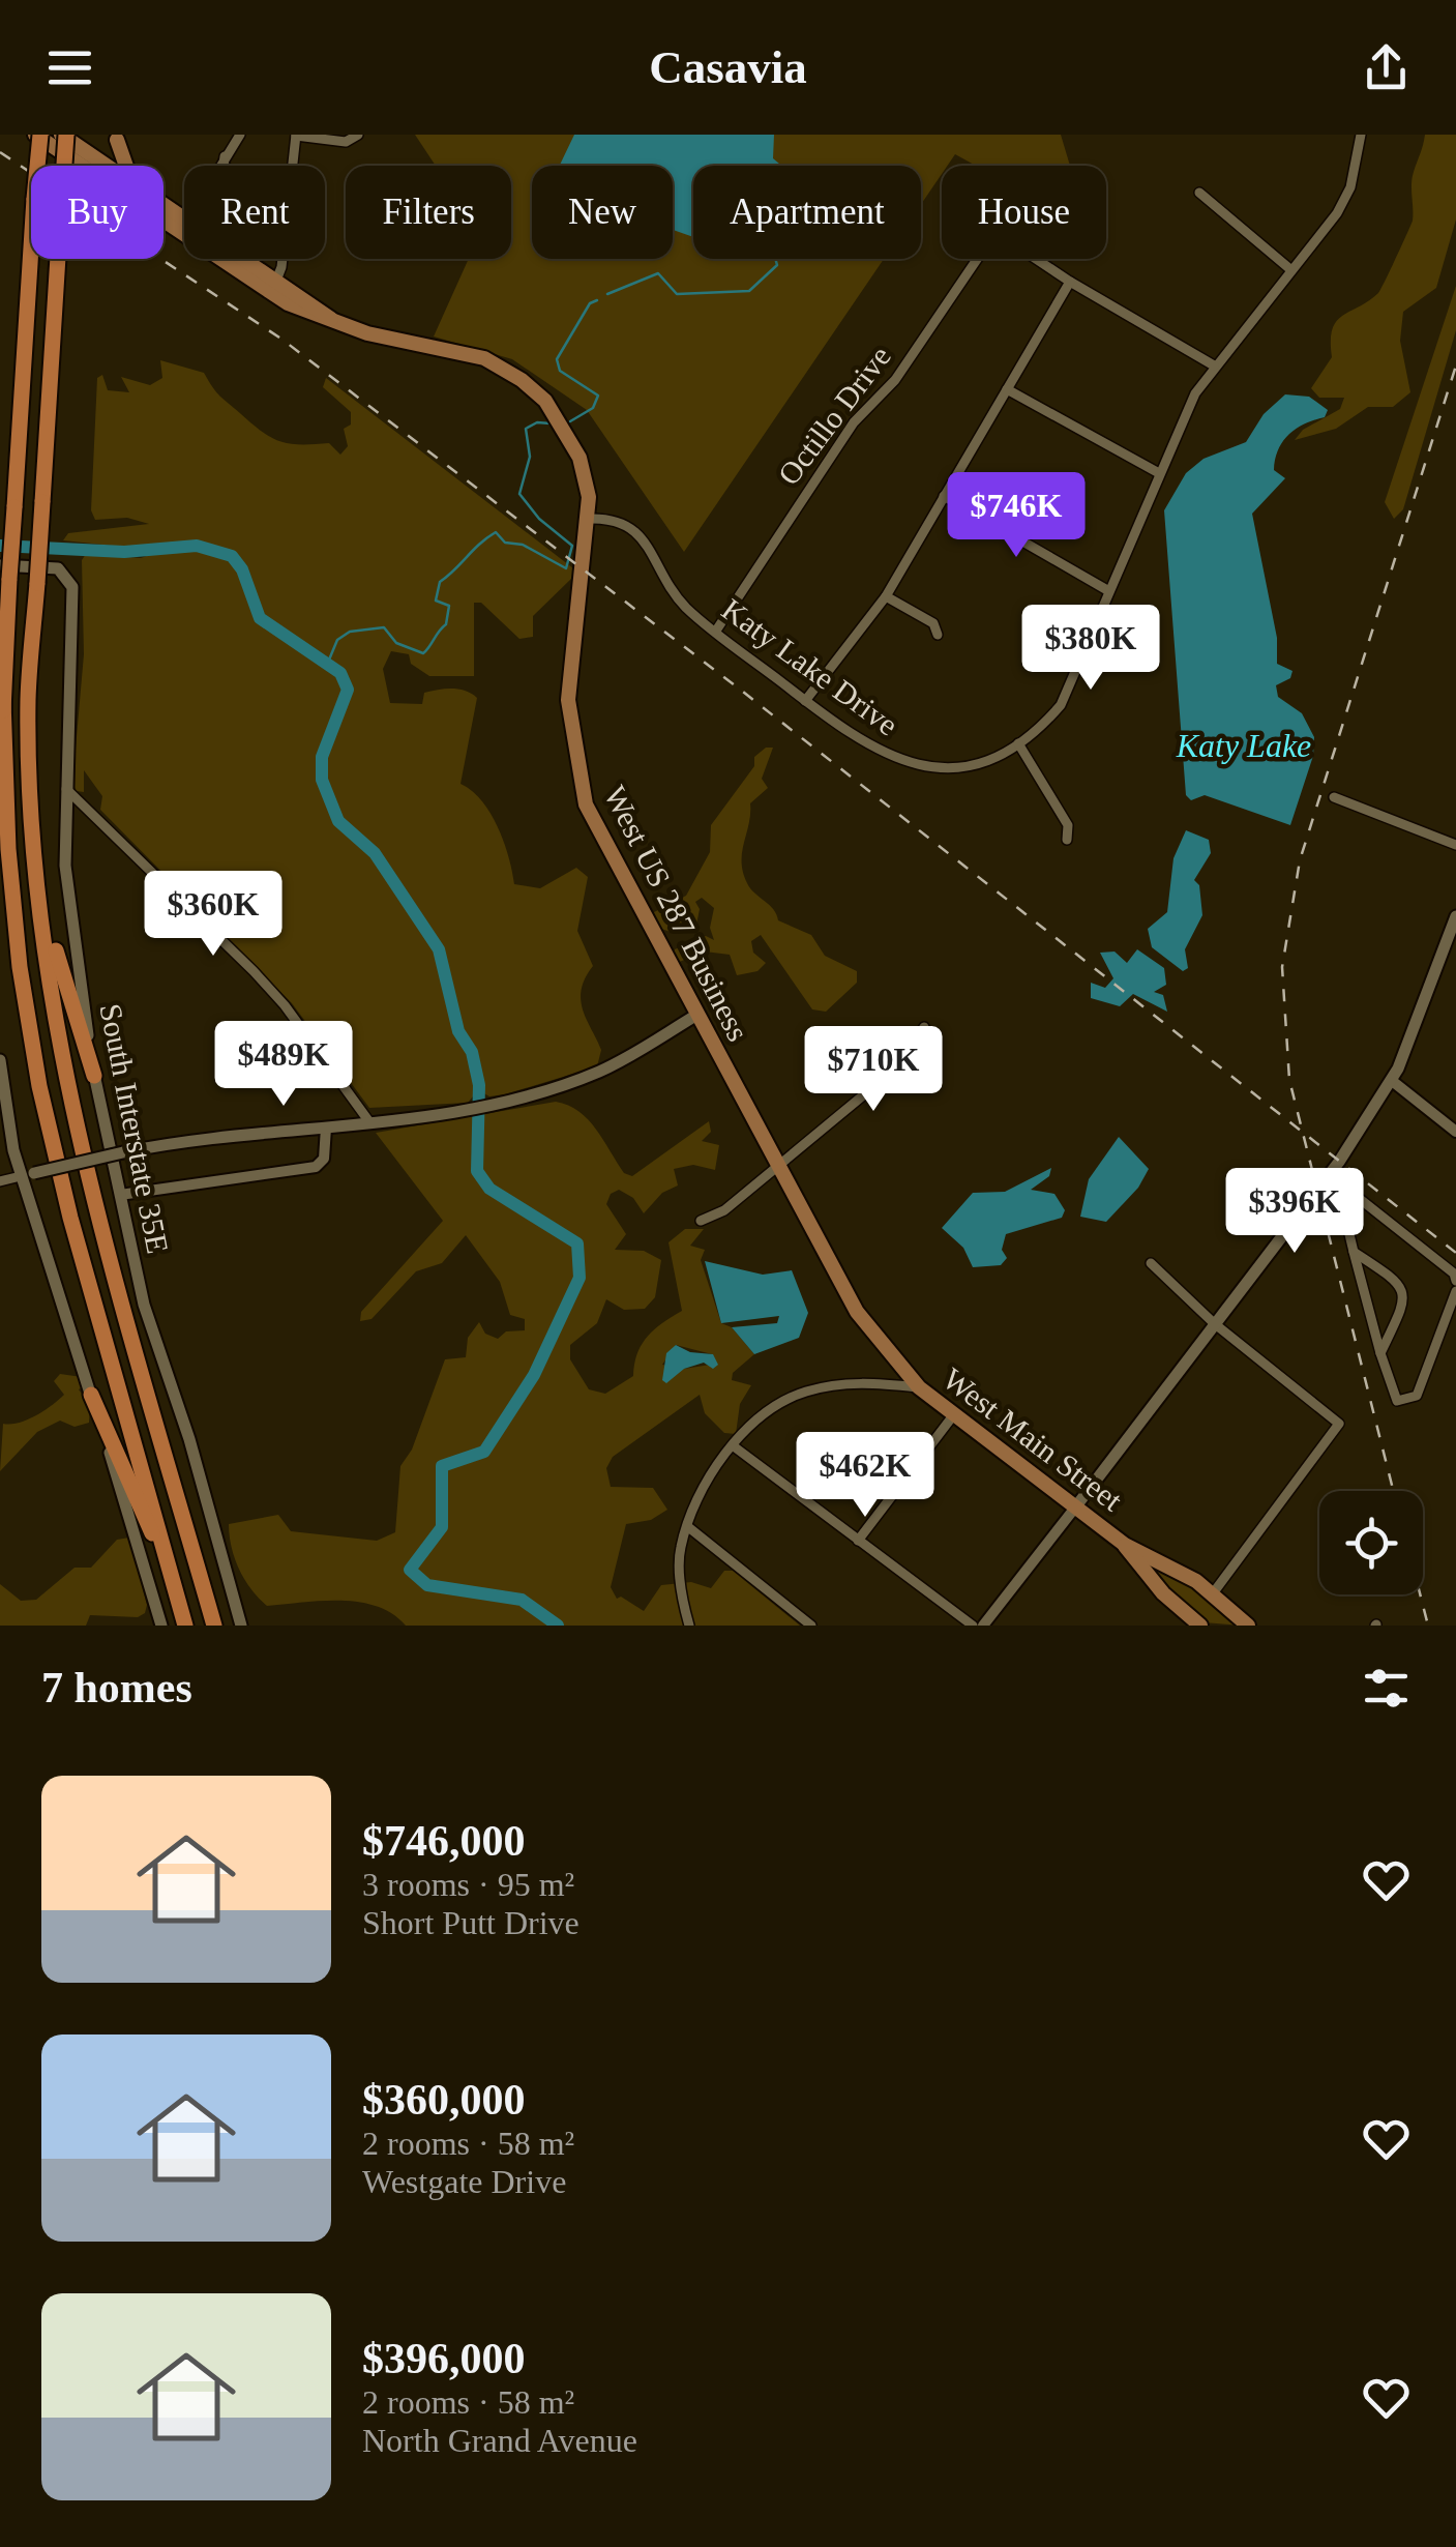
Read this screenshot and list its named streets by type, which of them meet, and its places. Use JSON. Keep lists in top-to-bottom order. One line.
{"streets":{"main road":["West US 287 Business","South Interstate 35E","West Main Street"],"street":["Octillo Drive","Katy Lake Drive"]},"crossings":[["Octillo Drive","Katy Lake Drive"],["Katy Lake Drive","West US 287 Business"],["West US 287 Business","West Main Street"]],"water":["Katy Lake"],"page":{"header":"Casavia","chip":["Buy","Rent","Filters","New","Apartment","House"],"price":["$746K","$380K","$360K","$489K","$710K","$396K","$462K"],"heading":"7 homes","list":[{"name":"$746,000","note":"3 rooms · 95 m² · Short Putt Drive"},{"name":"$360,000","note":"2 rooms · 58 m² · Westgate Drive"},{"name":"$396,000","note":"2 rooms · 58 m² · North Grand Avenue"}]}}
